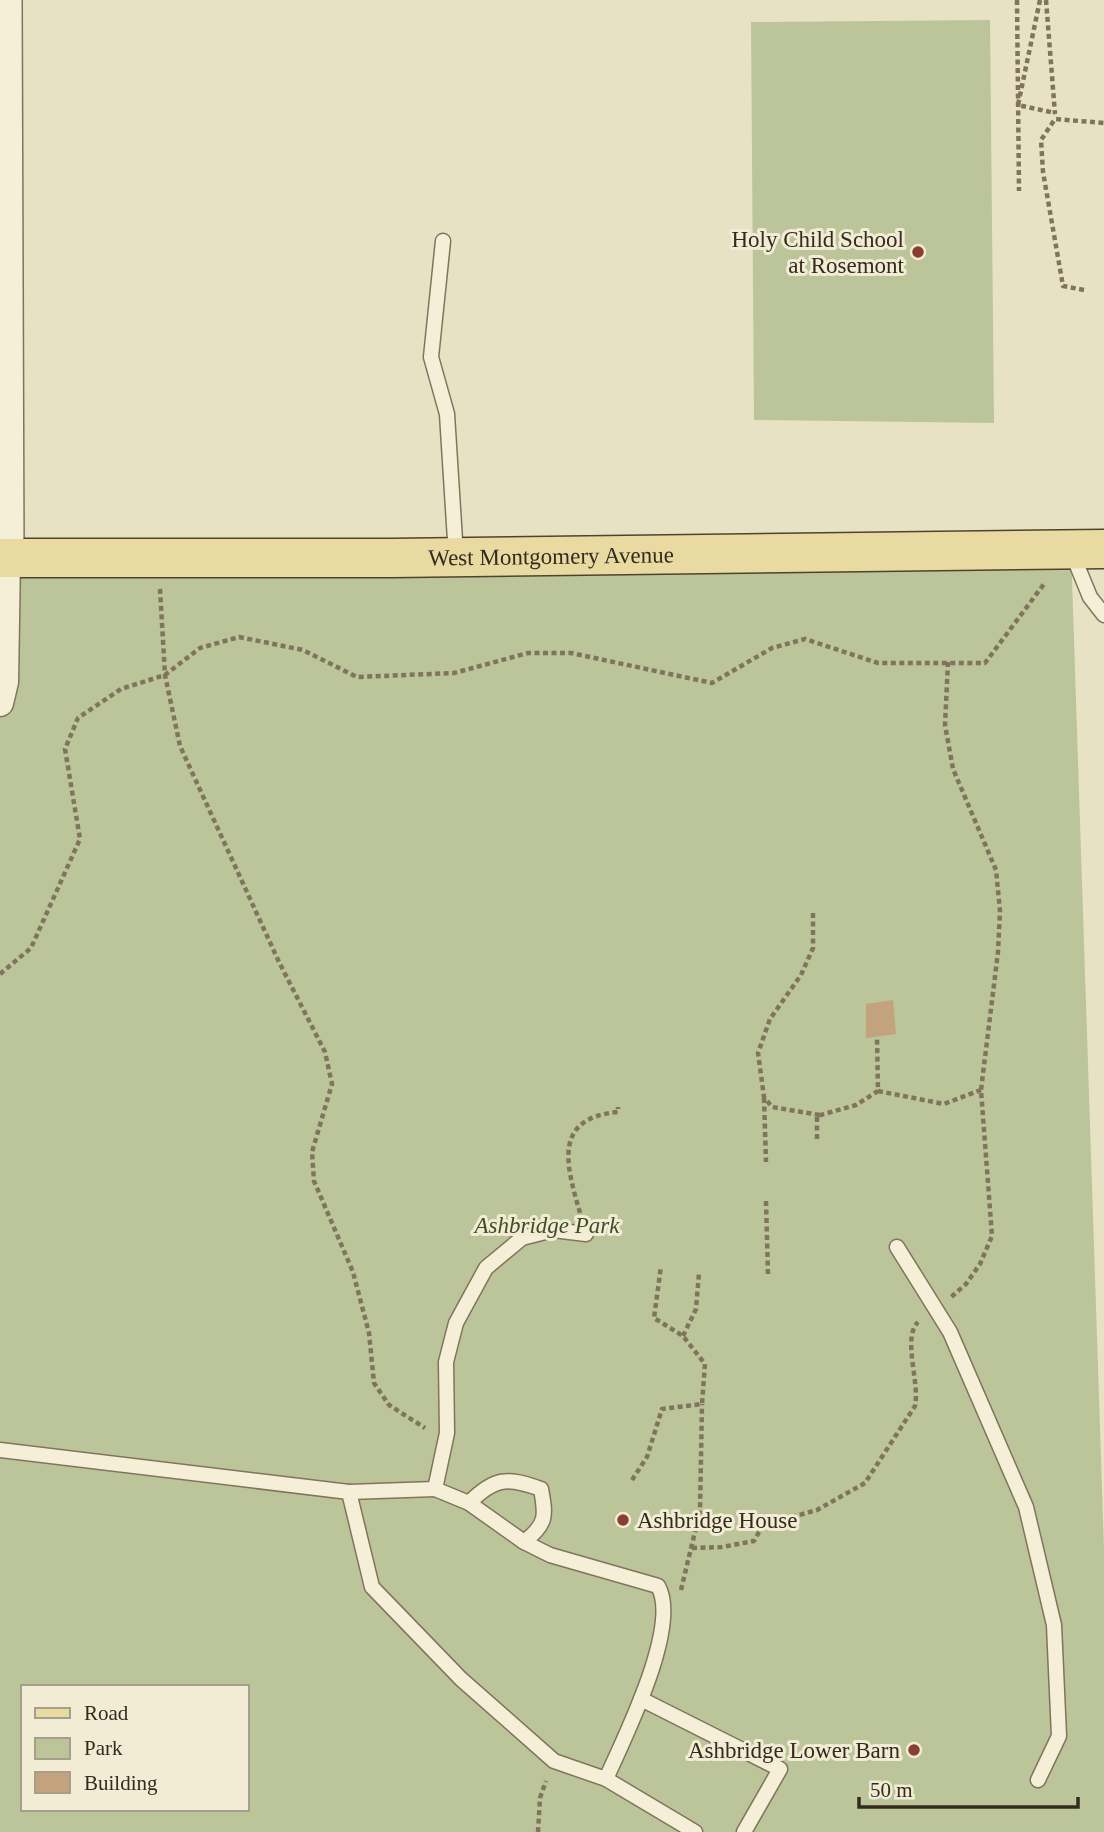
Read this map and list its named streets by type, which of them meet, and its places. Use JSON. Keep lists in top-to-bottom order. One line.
{"streets":{"main road":["West Montgomery Avenue"]},"parks":["Ashbridge Park"],"places":["Holy Child School at Rosemont","Ashbridge House","Ashbridge Lower Barn"],"legend":["Road","Park","Building"],"scale_bar":"50 m"}
